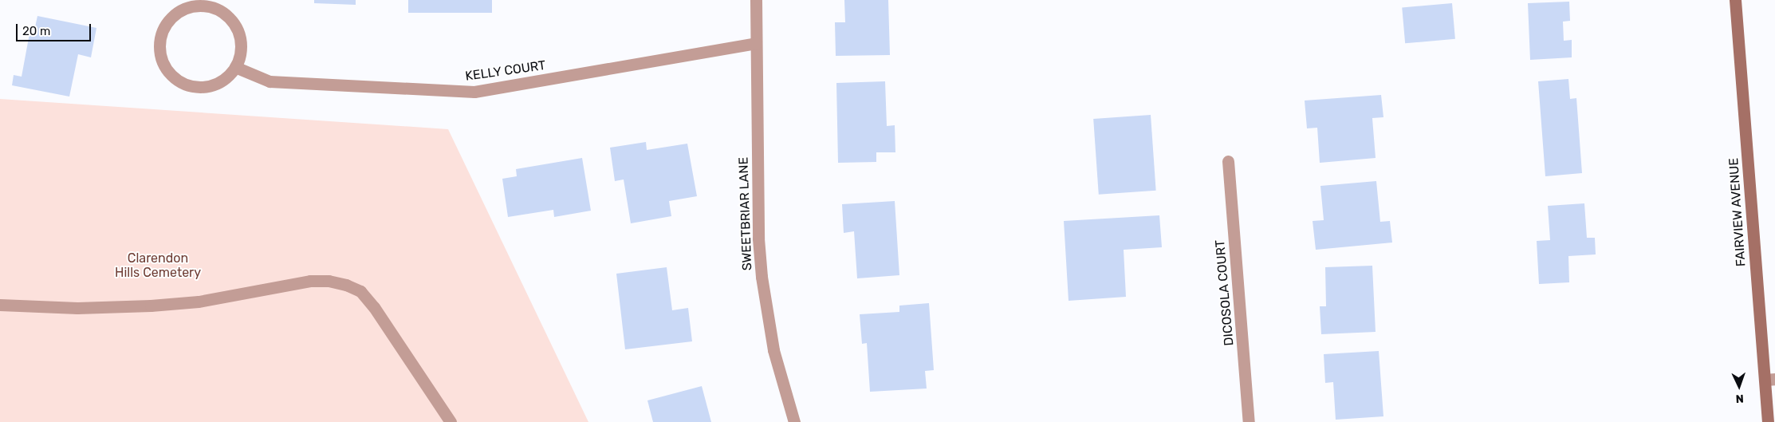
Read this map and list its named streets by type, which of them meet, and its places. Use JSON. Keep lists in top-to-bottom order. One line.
{"streets":{"street":["KELLY COURT","FAIRVIEW AVENUE","SWEETBRIAR LANE","DICOSOLA COURT"]},"crossings":[["KELLY COURT","SWEETBRIAR LANE"]],"parks":["Clarendon Hills Cemetery"],"scale_bar":"20 m","north":"bottom"}
